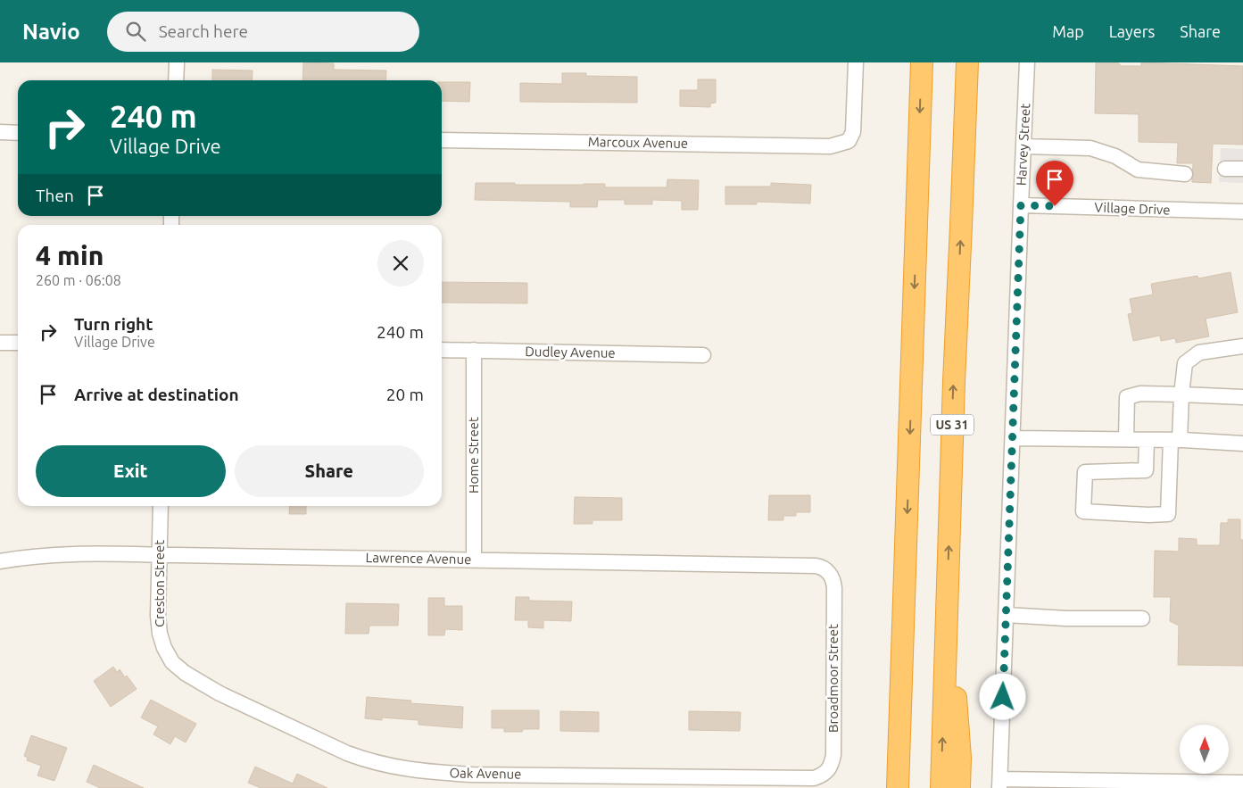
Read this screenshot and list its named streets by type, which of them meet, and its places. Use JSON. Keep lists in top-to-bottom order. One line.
{"streets":{"highway":["US 31"],"street":["Marcoux Avenue","Harvey Street","Village Drive","Dudley Avenue","Home Street","Lawrence Avenue","Creston Street","Broadmoor Street","Oak Avenue"]},"crossings":[["Harvey Street","Village Drive"],["Dudley Avenue","Home Street"],["Home Street","Lawrence Avenue"],["Lawrence Avenue","Creston Street"],["Lawrence Avenue","Broadmoor Street"],["Creston Street","Oak Avenue"],["Broadmoor Street","Oak Avenue"]],"north":"top","page":{"header":"Navio","search":"Search here","nav":["Map","Layers","Share"],"turn":["240 m","Village Drive"],"then":"Then","heading":["4 min","260 m · 06:08"],"list":[{"name":"Turn right","note":"Village Drive","value":"240 m"},{"name":"Arrive at destination","value":"20 m"}],"buttons":["Exit","Share"]}}
